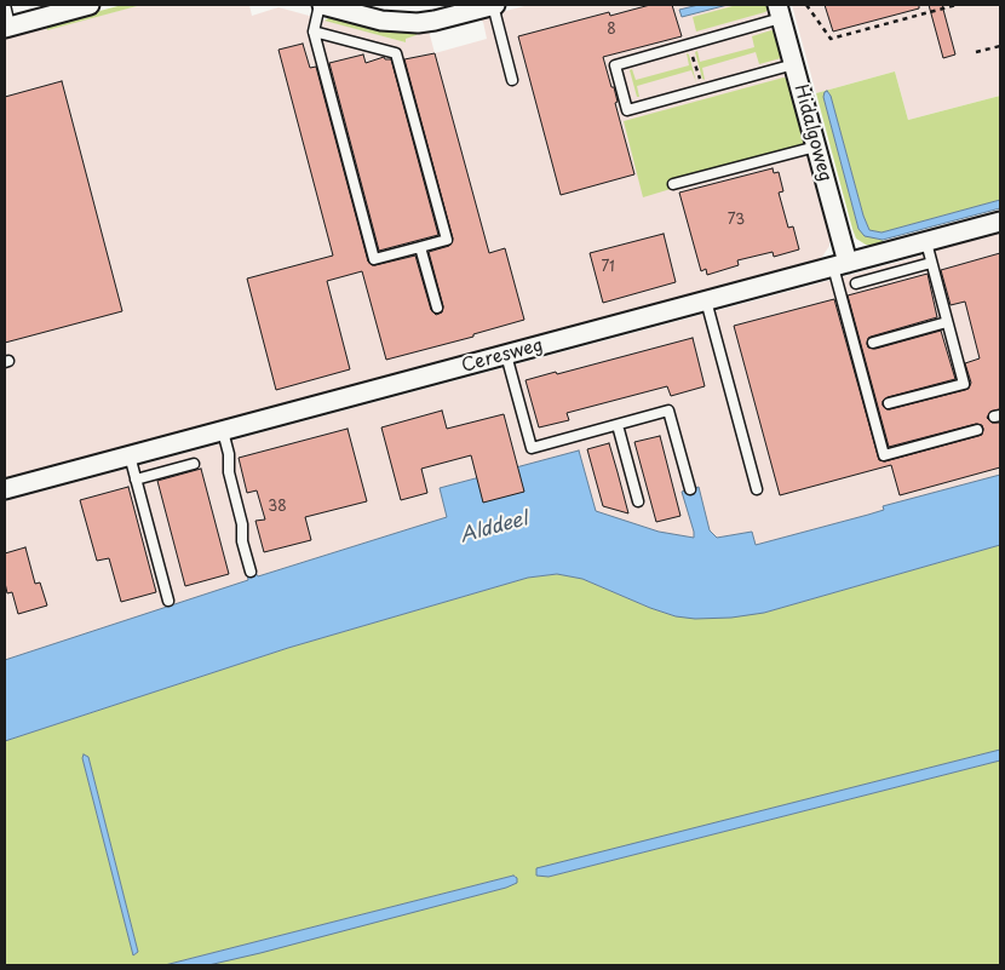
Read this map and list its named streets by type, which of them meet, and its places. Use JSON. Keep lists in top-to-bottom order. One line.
{"streets":{"street":["Hidalgoweg","Ceresweg"]},"crossings":[["Hidalgoweg","Ceresweg"]],"water":["Alddeel"],"house_numbers":["8","73","71","38"]}
